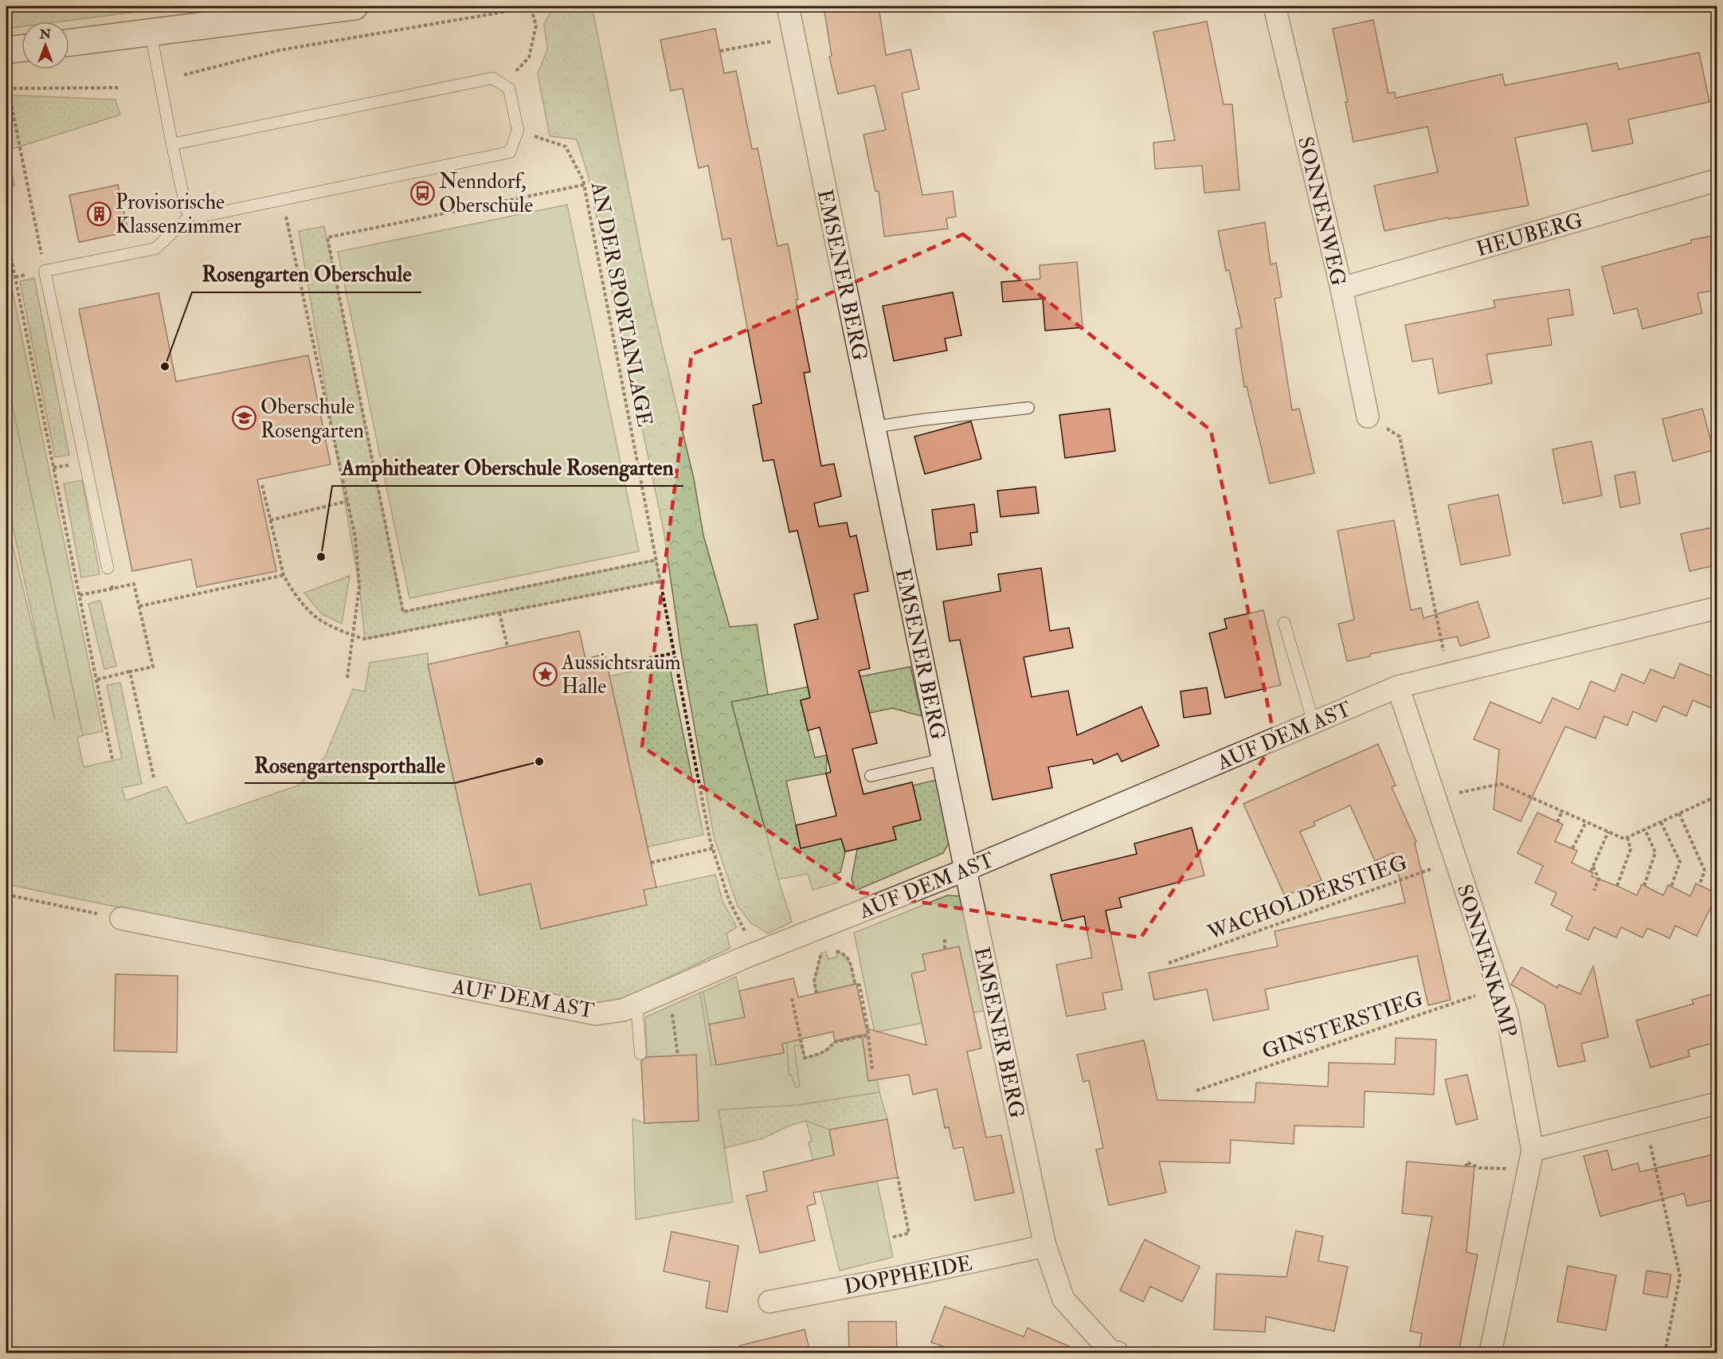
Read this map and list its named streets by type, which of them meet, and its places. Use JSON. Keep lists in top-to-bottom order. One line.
{"streets":{"street":["SONNENWEG","HEUBERG","EMSENER BERG","AUF DEM AST","SONNENKAMP","DOPPHEIDE"],"path":["AN DER SPORTANLAGE","WACHOLDERSTIEG","GINSTERSTIEG"]},"crossings":[["SONNENWEG","HEUBERG"],["EMSENER BERG","AUF DEM AST"],["EMSENER BERG","DOPPHEIDE"],["AN DER SPORTANLAGE","AUF DEM AST"],["AUF DEM AST","SONNENKAMP"],["WACHOLDERSTIEG","SONNENKAMP"],["SONNENKAMP","GINSTERSTIEG"]],"places":{"bus stop":["Nenndorf, Oberschule"],"building":["Provisorische Klassenzimmer"],"other":["Rosengarten Oberschule","Amphitheater Oberschule Rosengarten","Rosengartensporthalle"],"school or university":["Oberschule Rosengarten"],"place":["Aussichtsraum Halle"]},"north":"top"}
